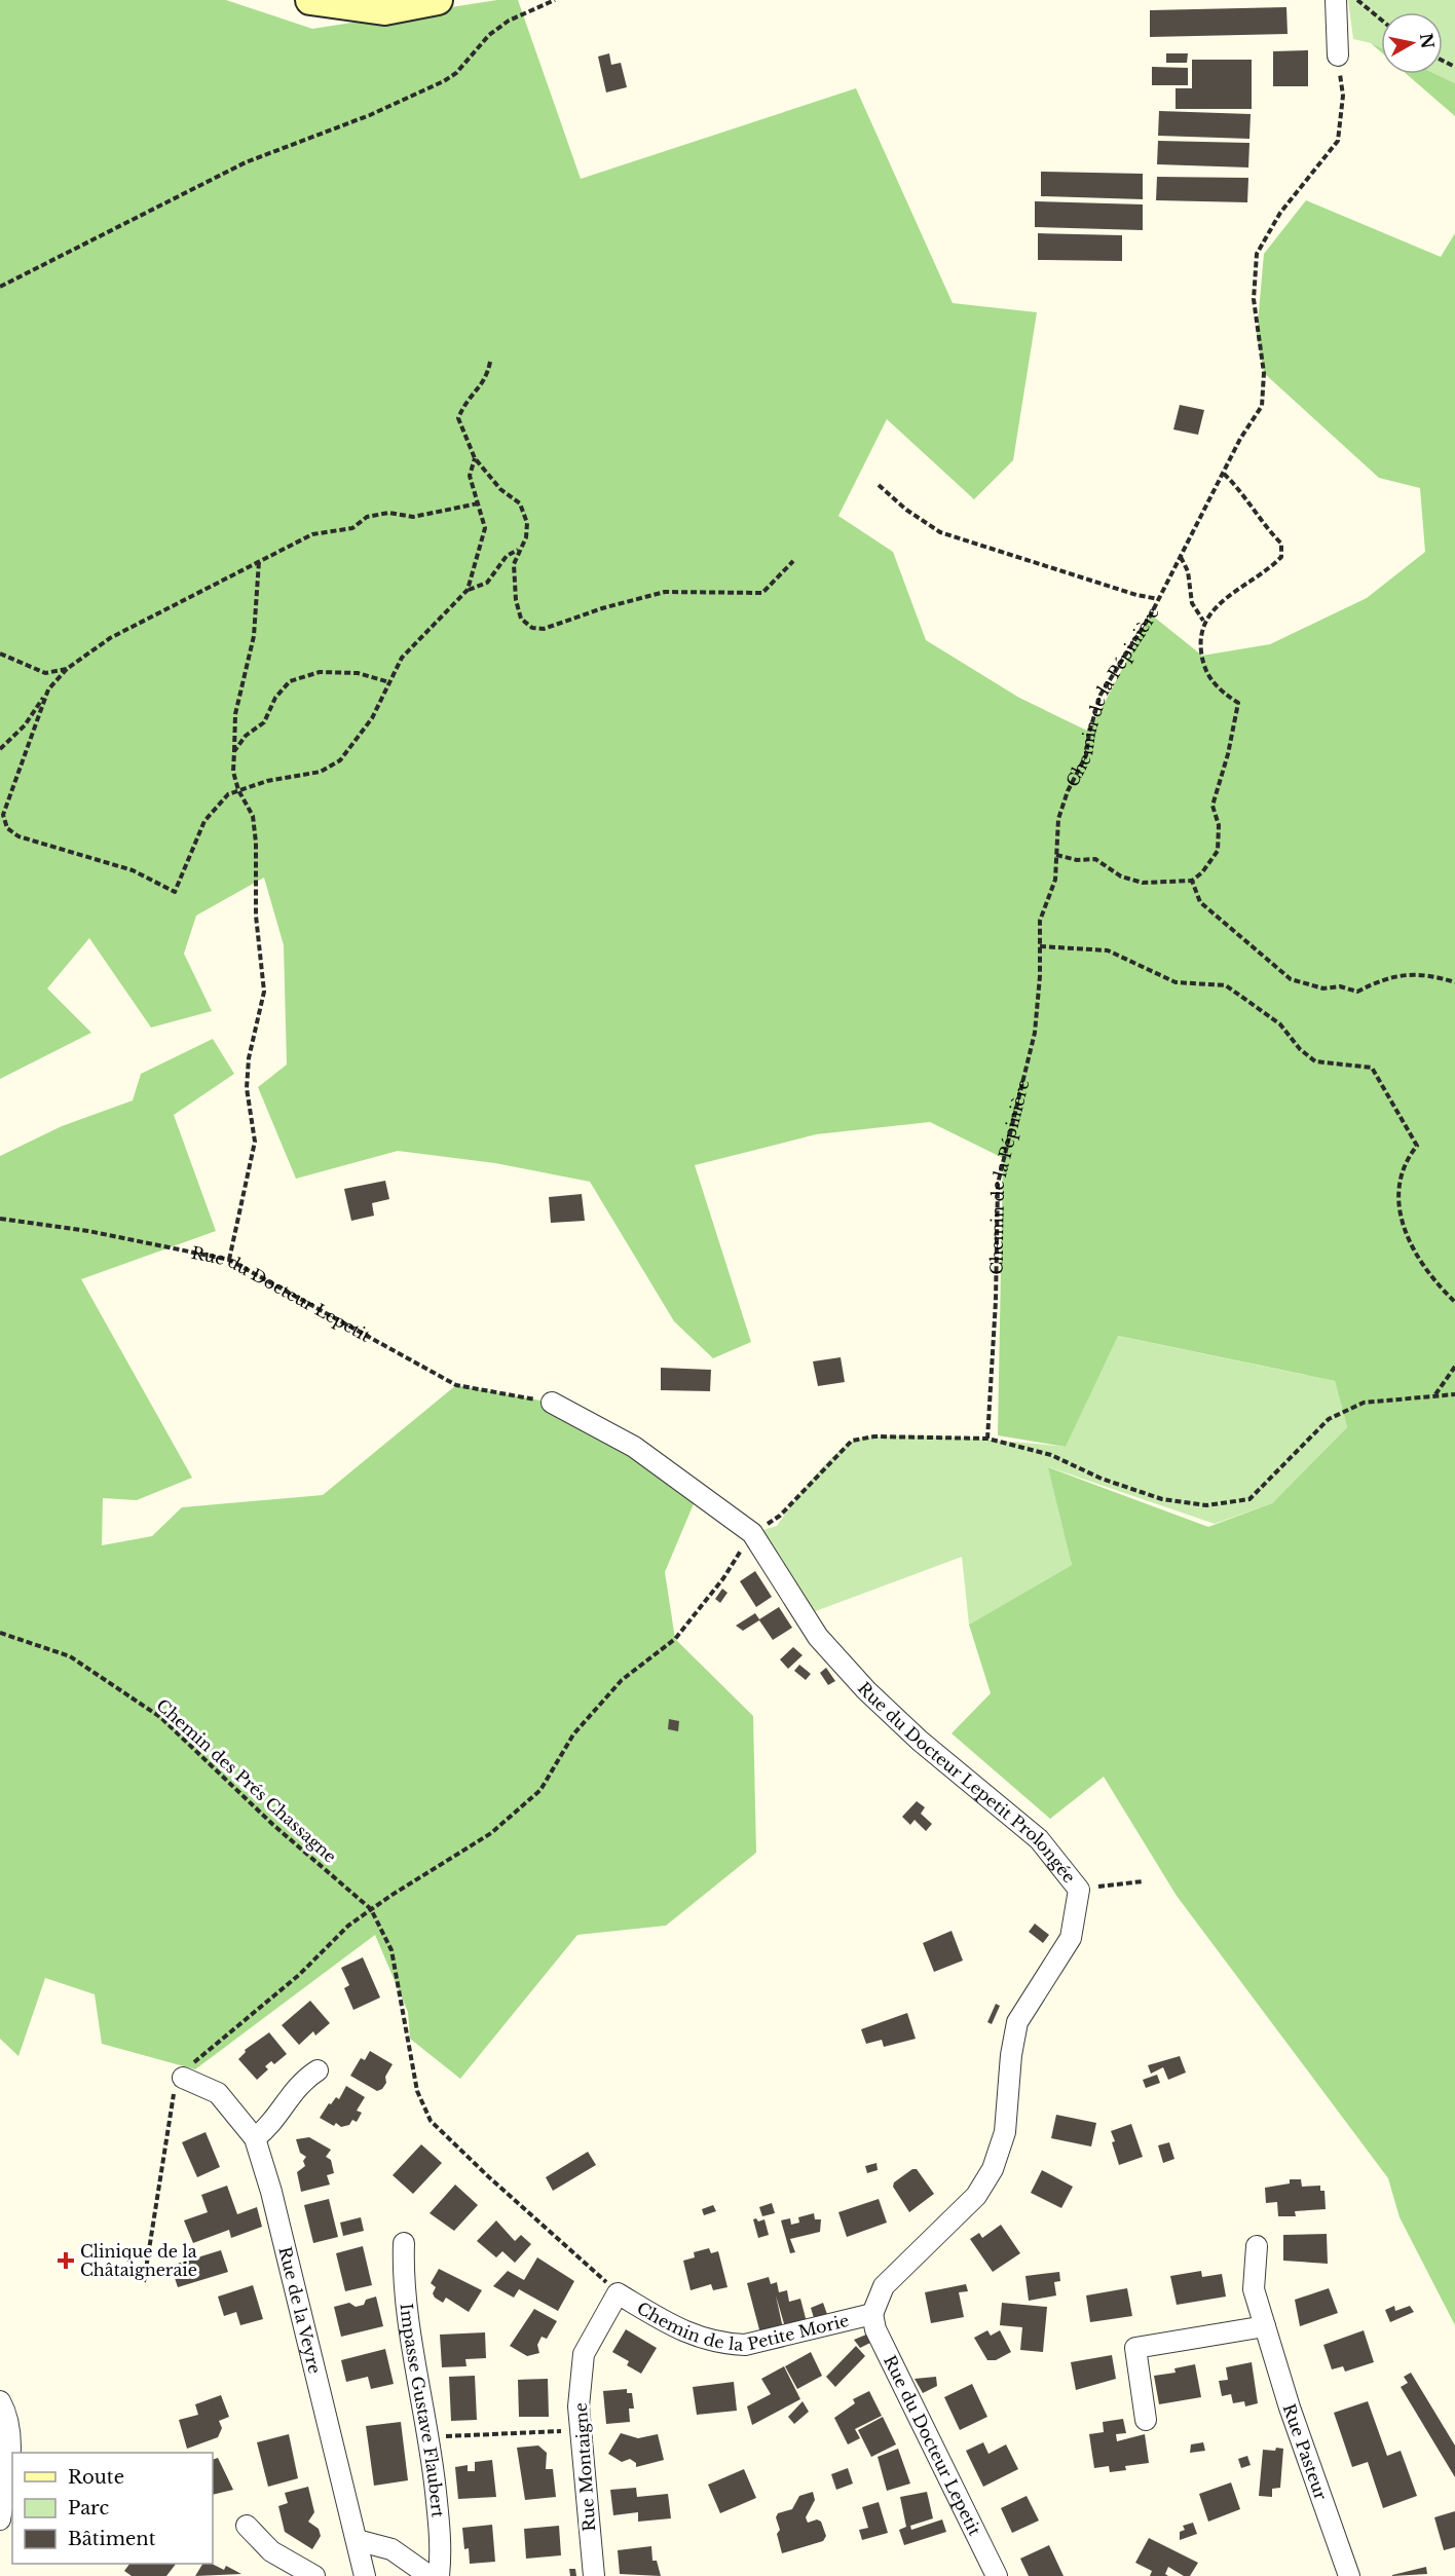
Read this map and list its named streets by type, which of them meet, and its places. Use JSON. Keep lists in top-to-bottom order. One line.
{"streets":{"street":["Rue du Docteur Lepetit","Rue du Docteur Lepetit Prolongée","Rue de la Veyre","Chemin de la Petite Morie","Impasse Gustave Flaubert","Rue Pasteur","Rue Montaigne"],"path":["Chemin de la Pépinière","Chemin des Prés Chassagne"]},"crossings":[["Rue du Docteur Lepetit","Rue du Docteur Lepetit Prolongée"],["Rue du Docteur Lepetit","Chemin de la Petite Morie"],["Rue du Docteur Lepetit Prolongée","Chemin de la Petite Morie"],["Chemin de la Petite Morie","Rue Montaigne"]],"places":{"health":["Clinique de la Châtaigneraie"]},"legend":["Route","Parc","Bâtiment"],"north":"right"}
